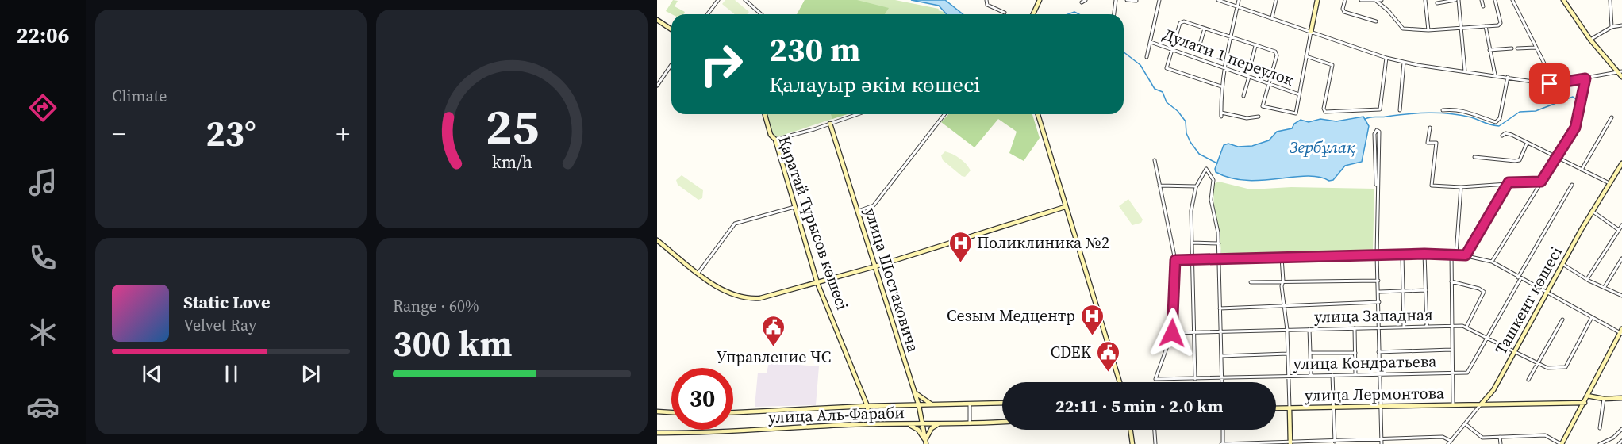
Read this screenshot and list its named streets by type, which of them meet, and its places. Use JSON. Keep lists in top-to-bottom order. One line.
{"streets":{"main road":["Қаратай Тұрысов көшесі","улица Шостаковича","Ташкент көшесі","улица Лермонтова","улица Аль-Фараби"],"street":["Дулати 1 переулок","улица Западная","улица Кондратьева"]},"crossings":[["Қаратай Тұрысов көшесі","улица Аль-Фараби"],["улица Шостаковича","улица Аль-Фараби"],["Ташкент көшесі","улица Западная"],["Ташкент көшесі","улица Лермонтова"],["улица Западная","улица Кондратьева"]],"water":["Зербұлақ"],"places":{"hospital":["Поликлиника №2","Сезым Медцентр"],"public building":["Управление ЧС","CDEK"]},"page":{"tabs":"22:06","tile":["Climate",["Range · 60%","300 km"]],"turn":["230 m","Қалауыр әкім көшесі"],"heat":["−","23°","+"],"song":["Static Love","Velvet Ray"],"limit":"30","trip":"22:11 · 5 min · 2.0 km","gauge":["25","km/h"]}}
